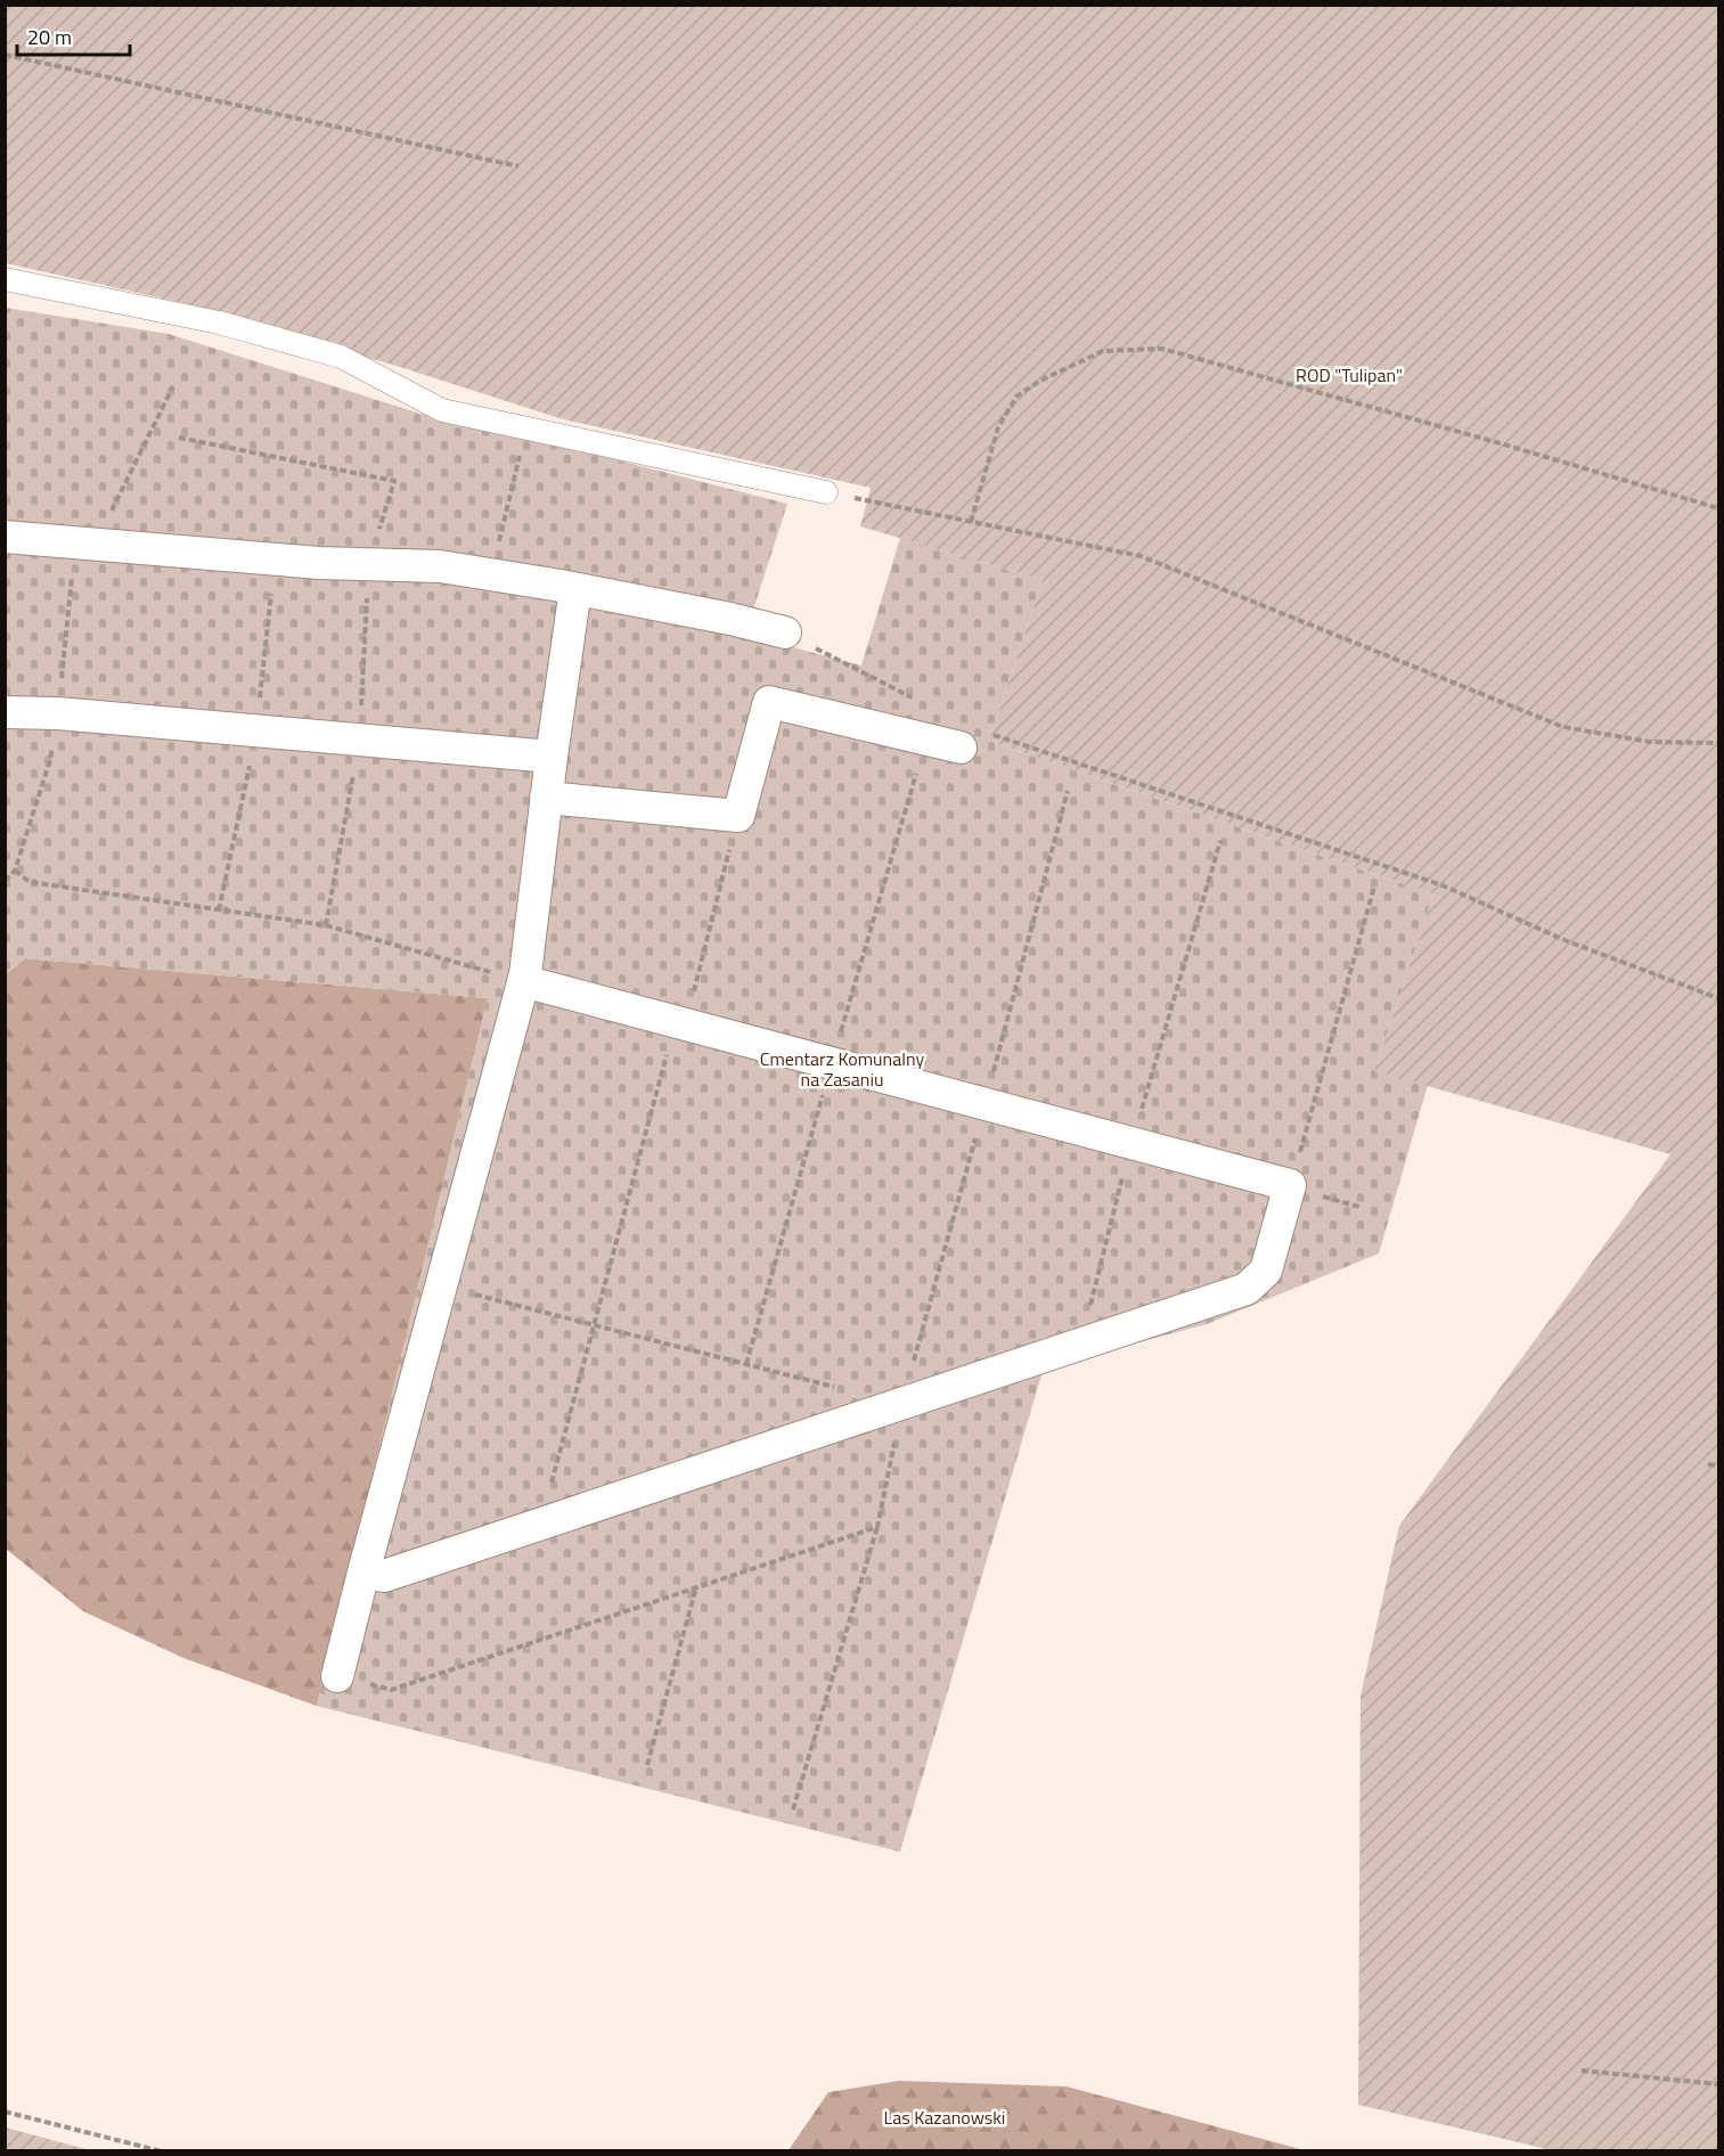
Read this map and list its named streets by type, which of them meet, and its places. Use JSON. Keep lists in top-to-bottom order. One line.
{"parks":["ROD \"Tulipan\"","Cmentarz Komunalny na Zasaniu","Las Kazanowski"],"scale_bar":"20 m"}
